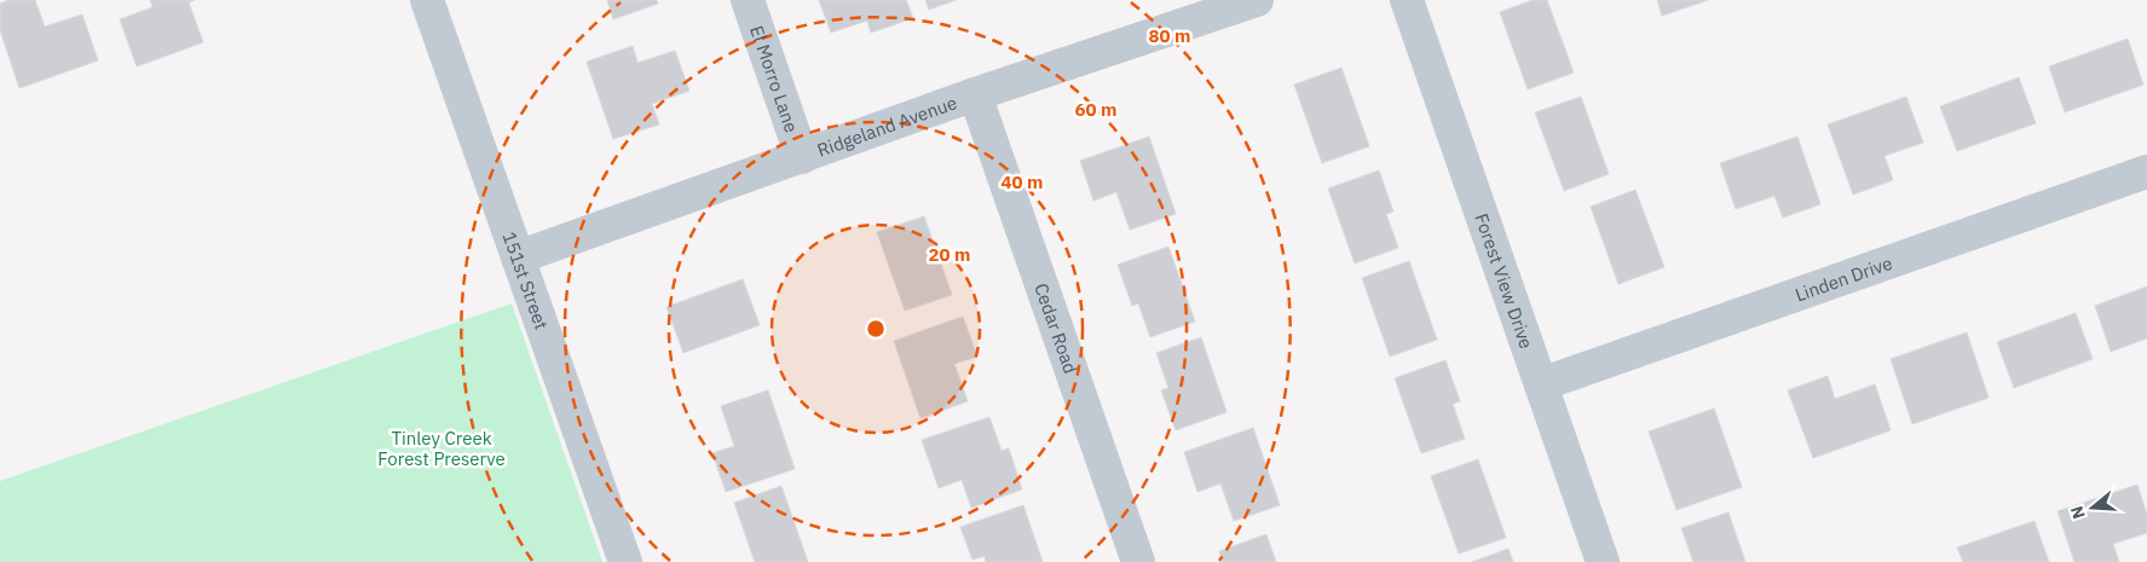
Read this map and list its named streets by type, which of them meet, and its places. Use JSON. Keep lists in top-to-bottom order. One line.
{"streets":{"street":["El Morro Lane","Ridgeland Avenue","Linden Drive","151st Street","Forest View Drive","Cedar Road"]},"crossings":[["El Morro Lane","Ridgeland Avenue"],["Ridgeland Avenue","151st Street"],["Ridgeland Avenue","Cedar Road"],["Linden Drive","Forest View Drive"]],"parks":["Tinley Creek Forest Preserve"],"north":"left","rings":["80 m","60 m","40 m","20 m"]}
